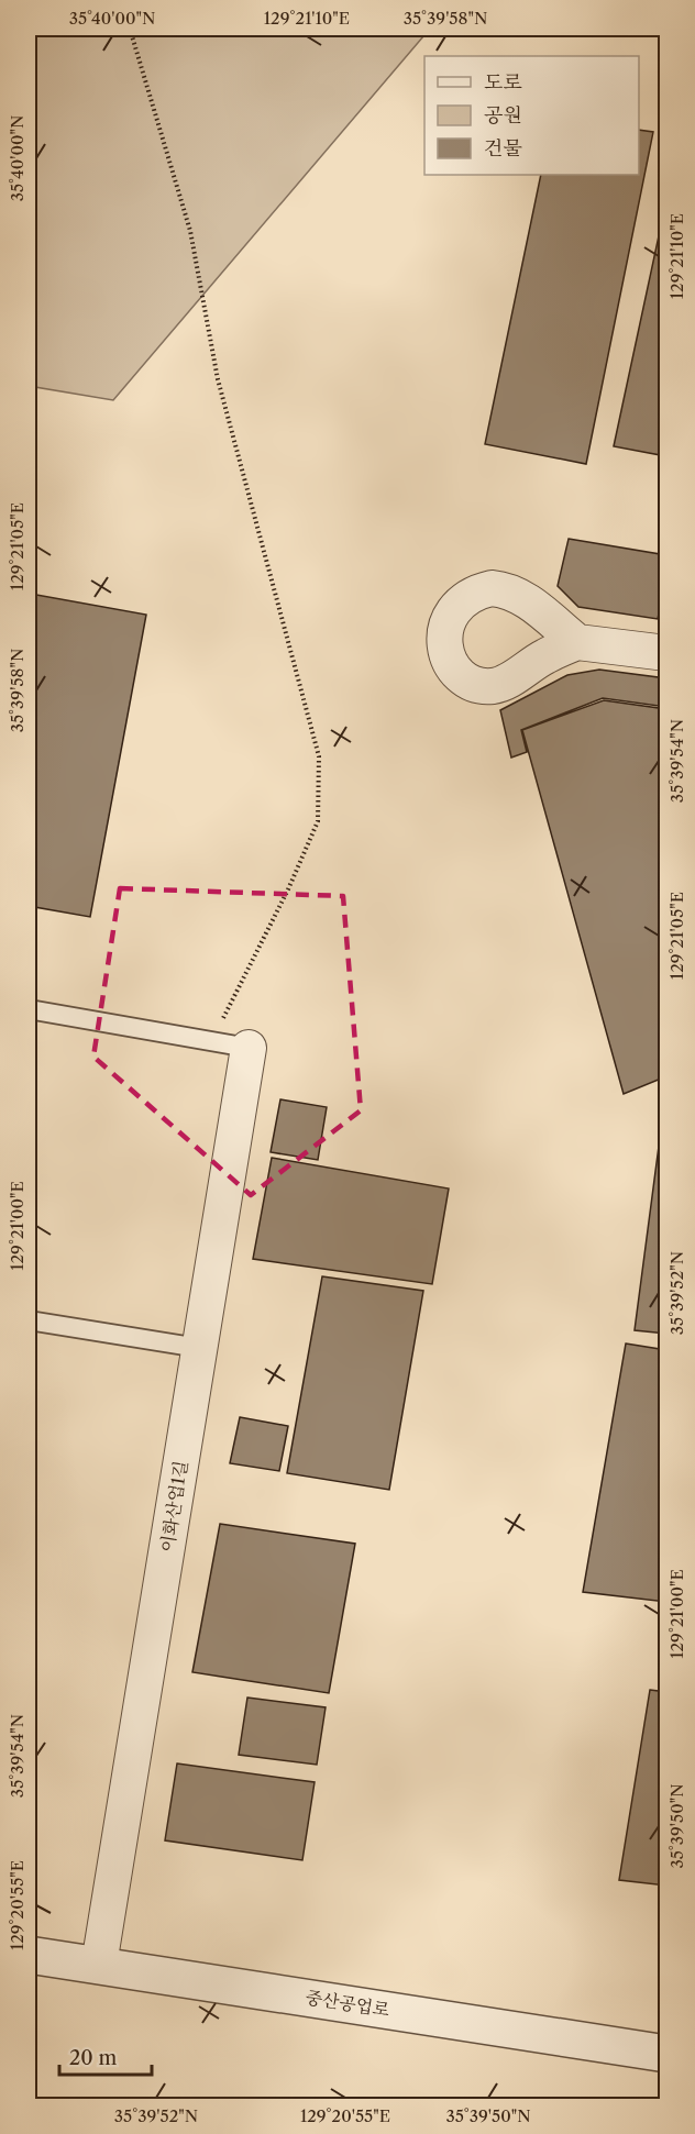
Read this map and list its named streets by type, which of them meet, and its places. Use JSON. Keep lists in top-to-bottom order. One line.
{"streets":{"street":["이화산업1길","중산공업로"]},"crossings":[["이화산업1길","중산공업로"]],"legend":["도로","공원","건물"],"scale_bar":"20 m","coordinates":["35°40'00\"N","129°21'10\"E","35°39'58\"N","129°21'05\"E","35°39'54\"N","129°21'00\"E","35°39'52\"N","35°39'50\"N","129°20'55\"E"]}
